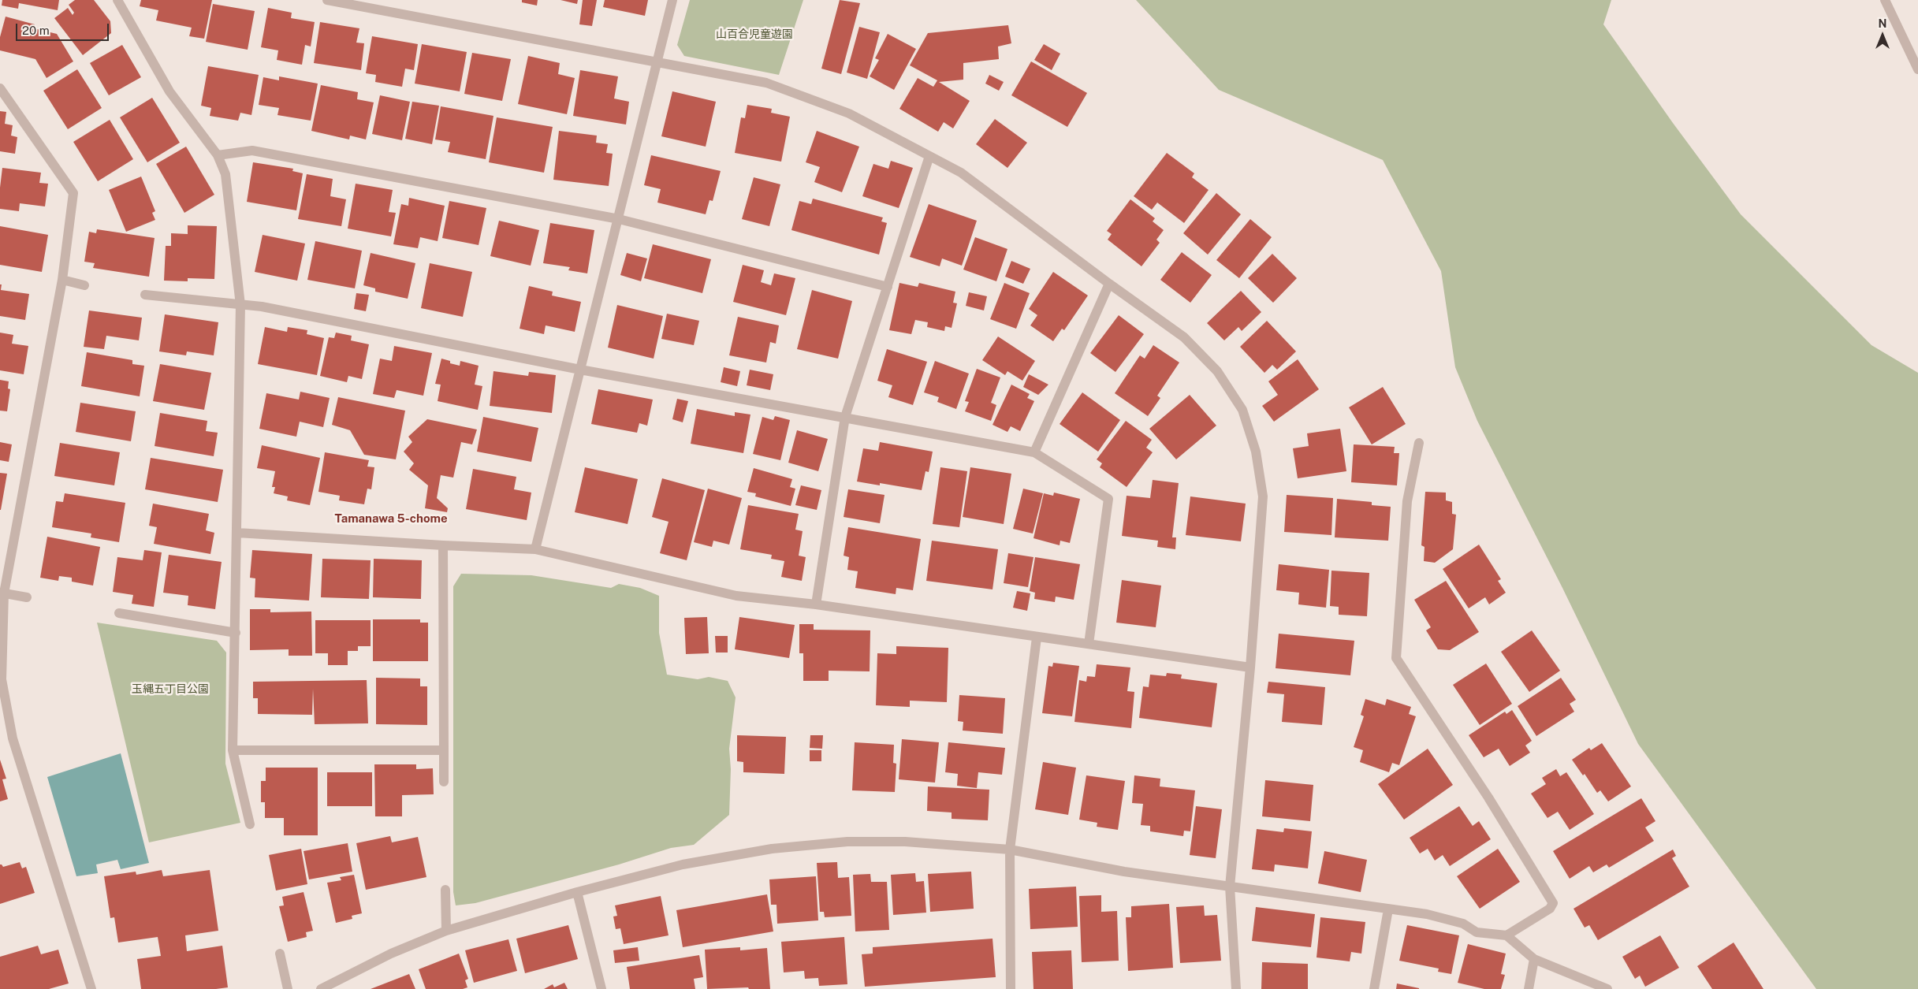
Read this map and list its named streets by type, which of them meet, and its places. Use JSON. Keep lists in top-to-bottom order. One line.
{"districts":["Tamanawa 5-chome"],"parks":["山百合児童遊園","玉縄五丁目公園"],"scale_bar":"20 m","north":"top"}
